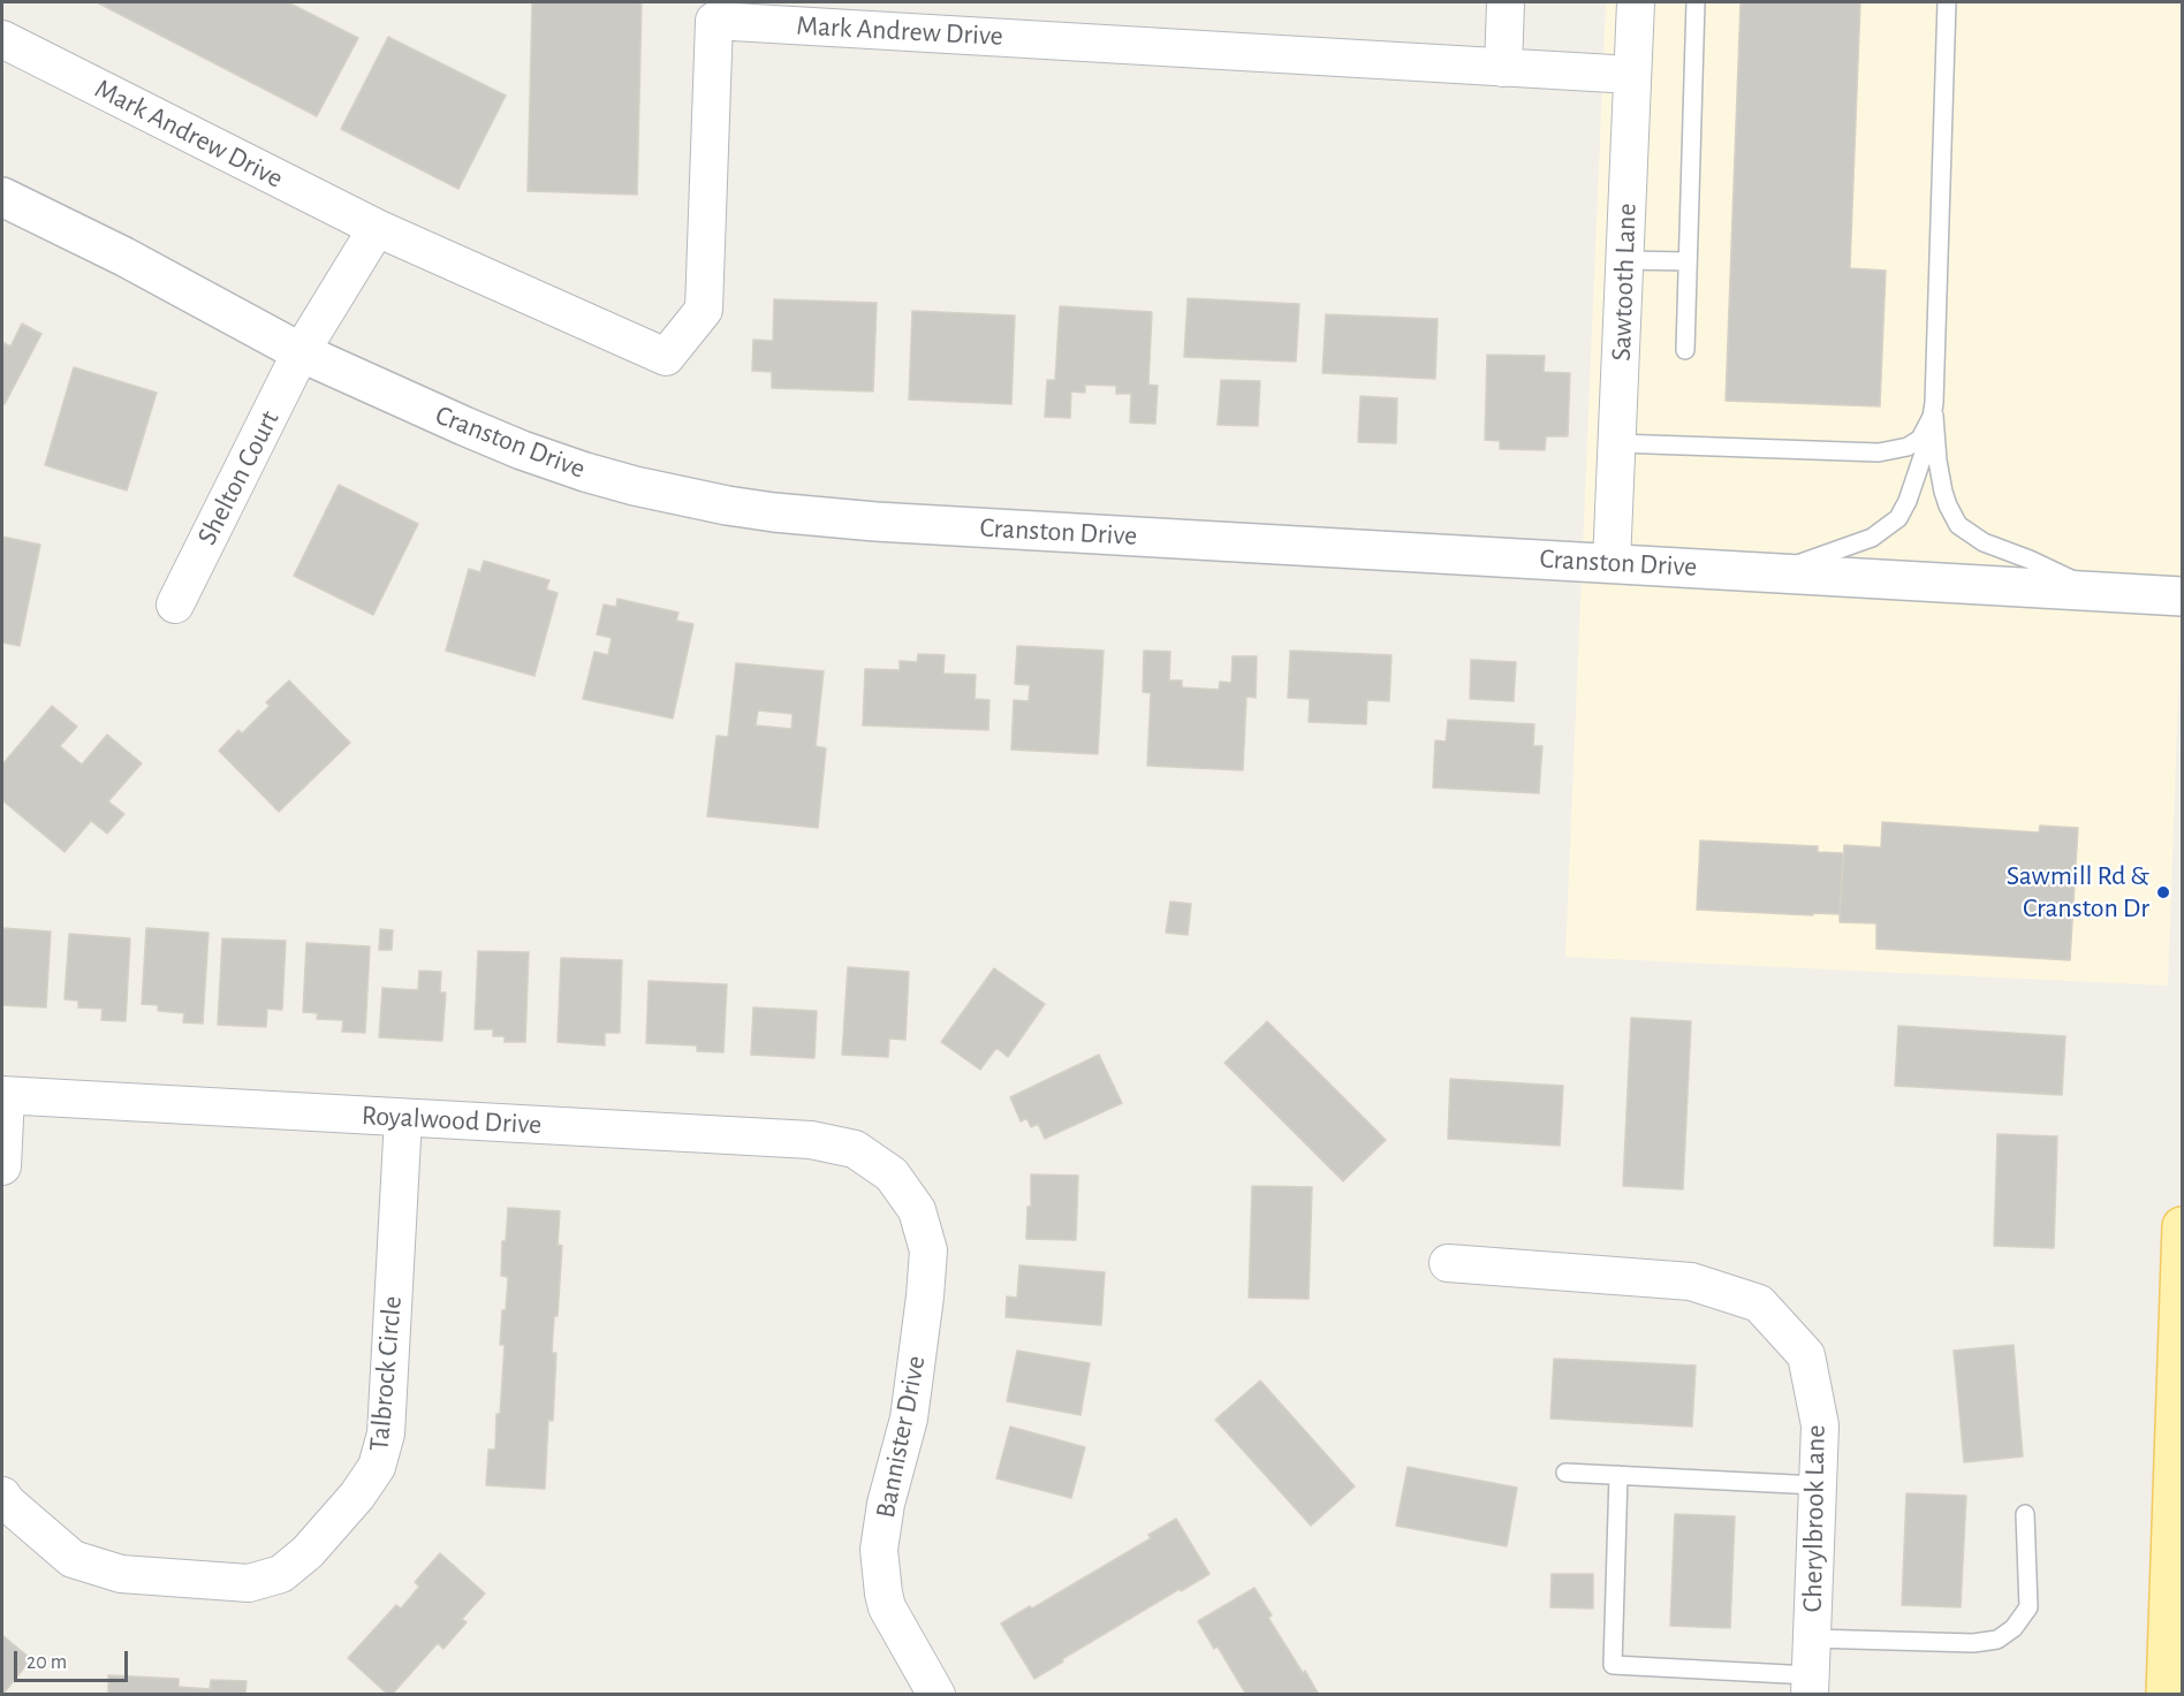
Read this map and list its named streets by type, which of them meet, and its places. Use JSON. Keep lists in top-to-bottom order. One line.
{"streets":{"street":["Mark Andrew Drive","Sawtooth Lane","Cranston Drive","Shelton Court","Royalwood Drive","Talbrock Circle","Bannister Drive","Cherylbrook Lane"]},"crossings":[["Mark Andrew Drive","Sawtooth Lane"],["Sawtooth Lane","Cranston Drive"],["Cranston Drive","Shelton Court"],["Royalwood Drive","Talbrock Circle"],["Royalwood Drive","Bannister Drive"]],"places":["Sawmill Rd & Cranston Dr"],"scale_bar":"20 m"}
